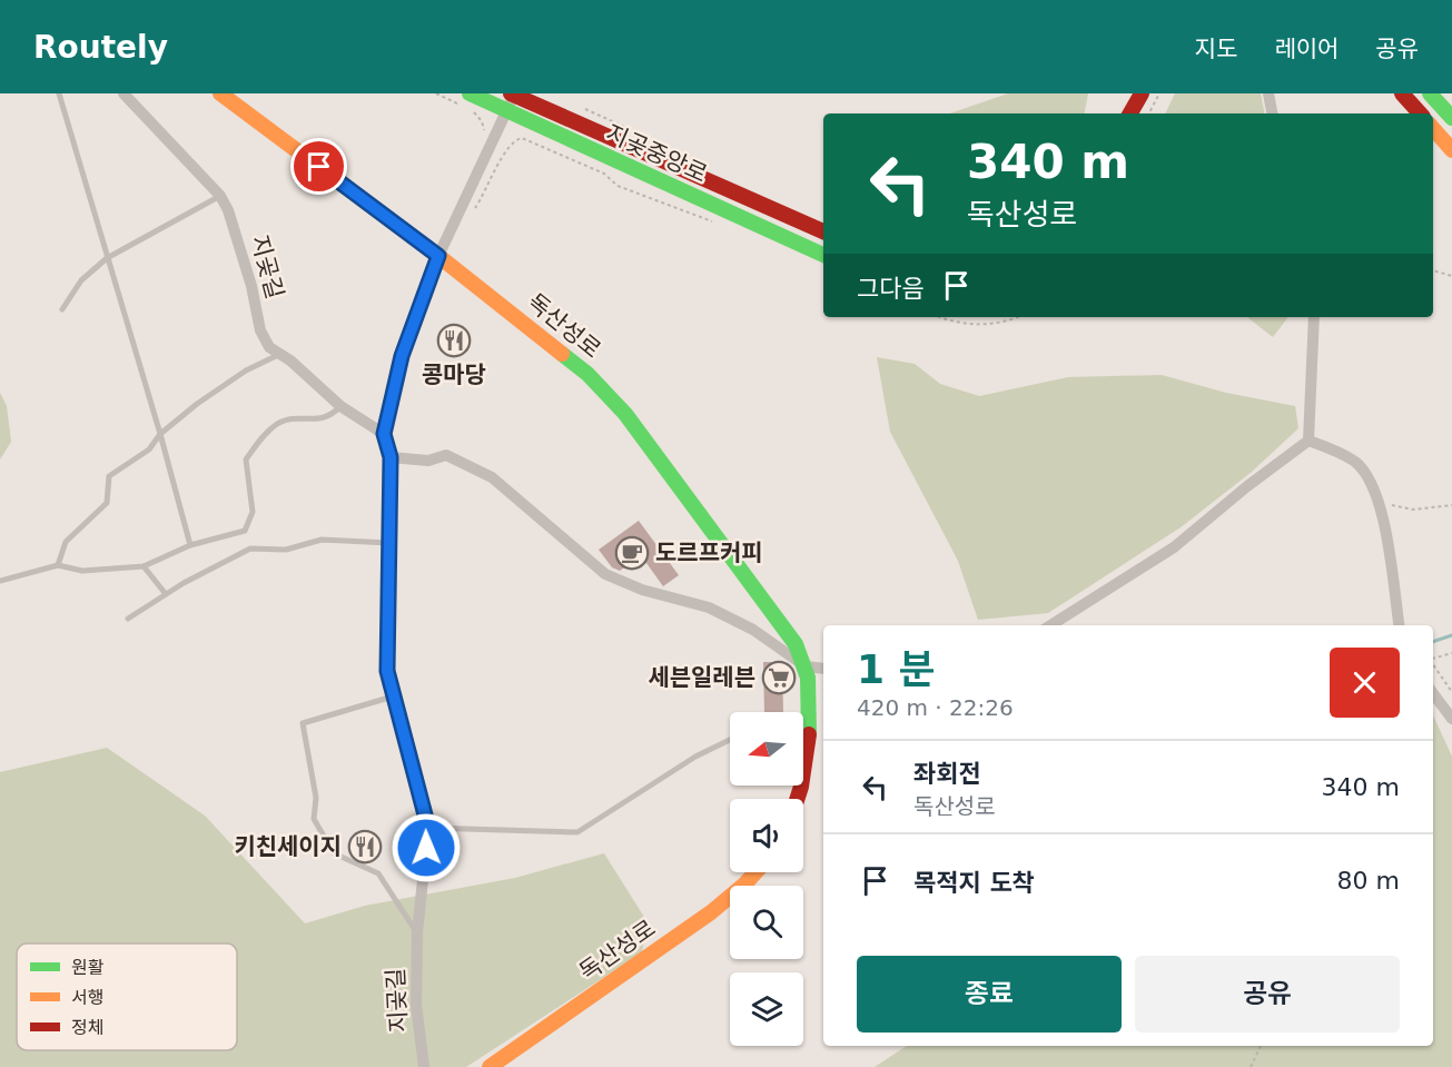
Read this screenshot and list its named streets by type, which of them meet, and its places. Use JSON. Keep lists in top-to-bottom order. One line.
{"streets":{"main road":["지곶중앙로","독산성로"],"street":["지곶길"]},"crossings":[["지곶중앙로","지곶길"],["지곶길","독산성로"]],"places":{"restaurant":["콩마당","키친세이지"],"cafe":["도르프커피"],"supermarket":["세븐일레븐"]},"legend":["원활","서행","정체"],"north":"left","page":{"header":"Routely","nav":["지도","레이어","공유"],"turn":["340 m","독산성로"],"then":"그다음","heading":["1 분","420 m · 22:26"],"list":[{"name":"좌회전","note":"독산성로","value":"340 m"},{"name":"목적지 도착","value":"80 m"}],"buttons":["종료","공유"]}}
